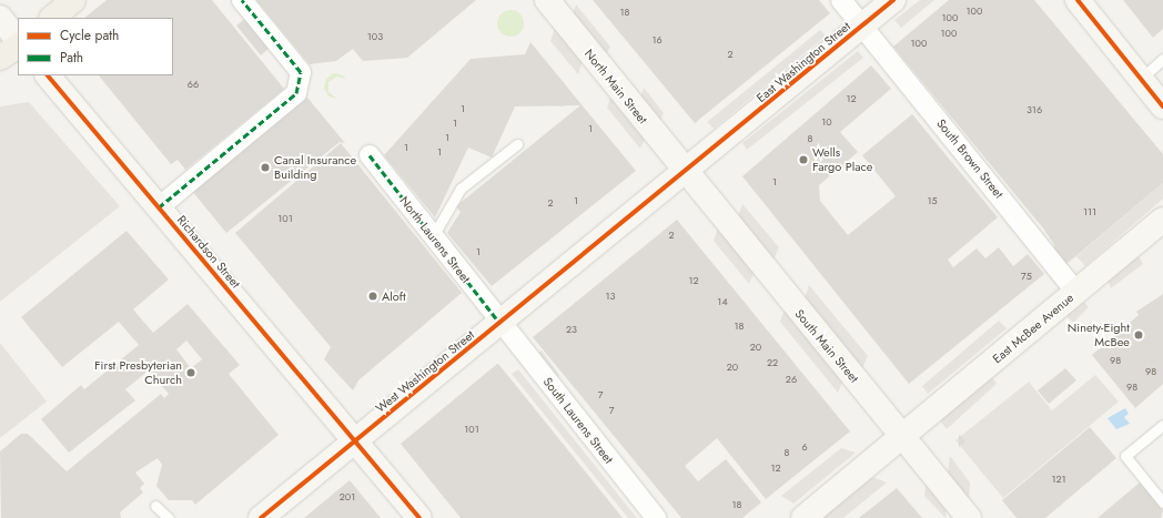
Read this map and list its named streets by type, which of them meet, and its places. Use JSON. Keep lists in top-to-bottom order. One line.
{"streets":{"street":["East Washington Street","North Main Street","South Brown Street","North Laurens Street","Richardson Street","East McBee Avenue","South Main Street","West Washington Street","South Laurens Street"]},"crossings":[["East Washington Street","North Main Street"],["East Washington Street","South Brown Street"],["East Washington Street","South Main Street"],["East Washington Street","West Washington Street"],["North Main Street","South Main Street"],["North Main Street","West Washington Street"],["South Brown Street","East McBee Avenue"],["North Laurens Street","West Washington Street"],["North Laurens Street","South Laurens Street"],["Richardson Street","West Washington Street"],["East McBee Avenue","South Main Street"],["South Main Street","West Washington Street"],["West Washington Street","South Laurens Street"]],"places":["Wells Fargo Place","Canal Insurance Building","Aloft","Ninety-Eight McBee","First Presbyterian Church"],"house_numbers":["100","18","100","100","103","16","100","2","66","12","1","316","10","1","1","1","8","1","1","1","1","15","2","111","101","2","1","75","12","13","14","18","23","20","98","22","20","98","26","98","7","7","101","6","8","12","121","201","18"],"legend":["Cycle path","Path"]}
